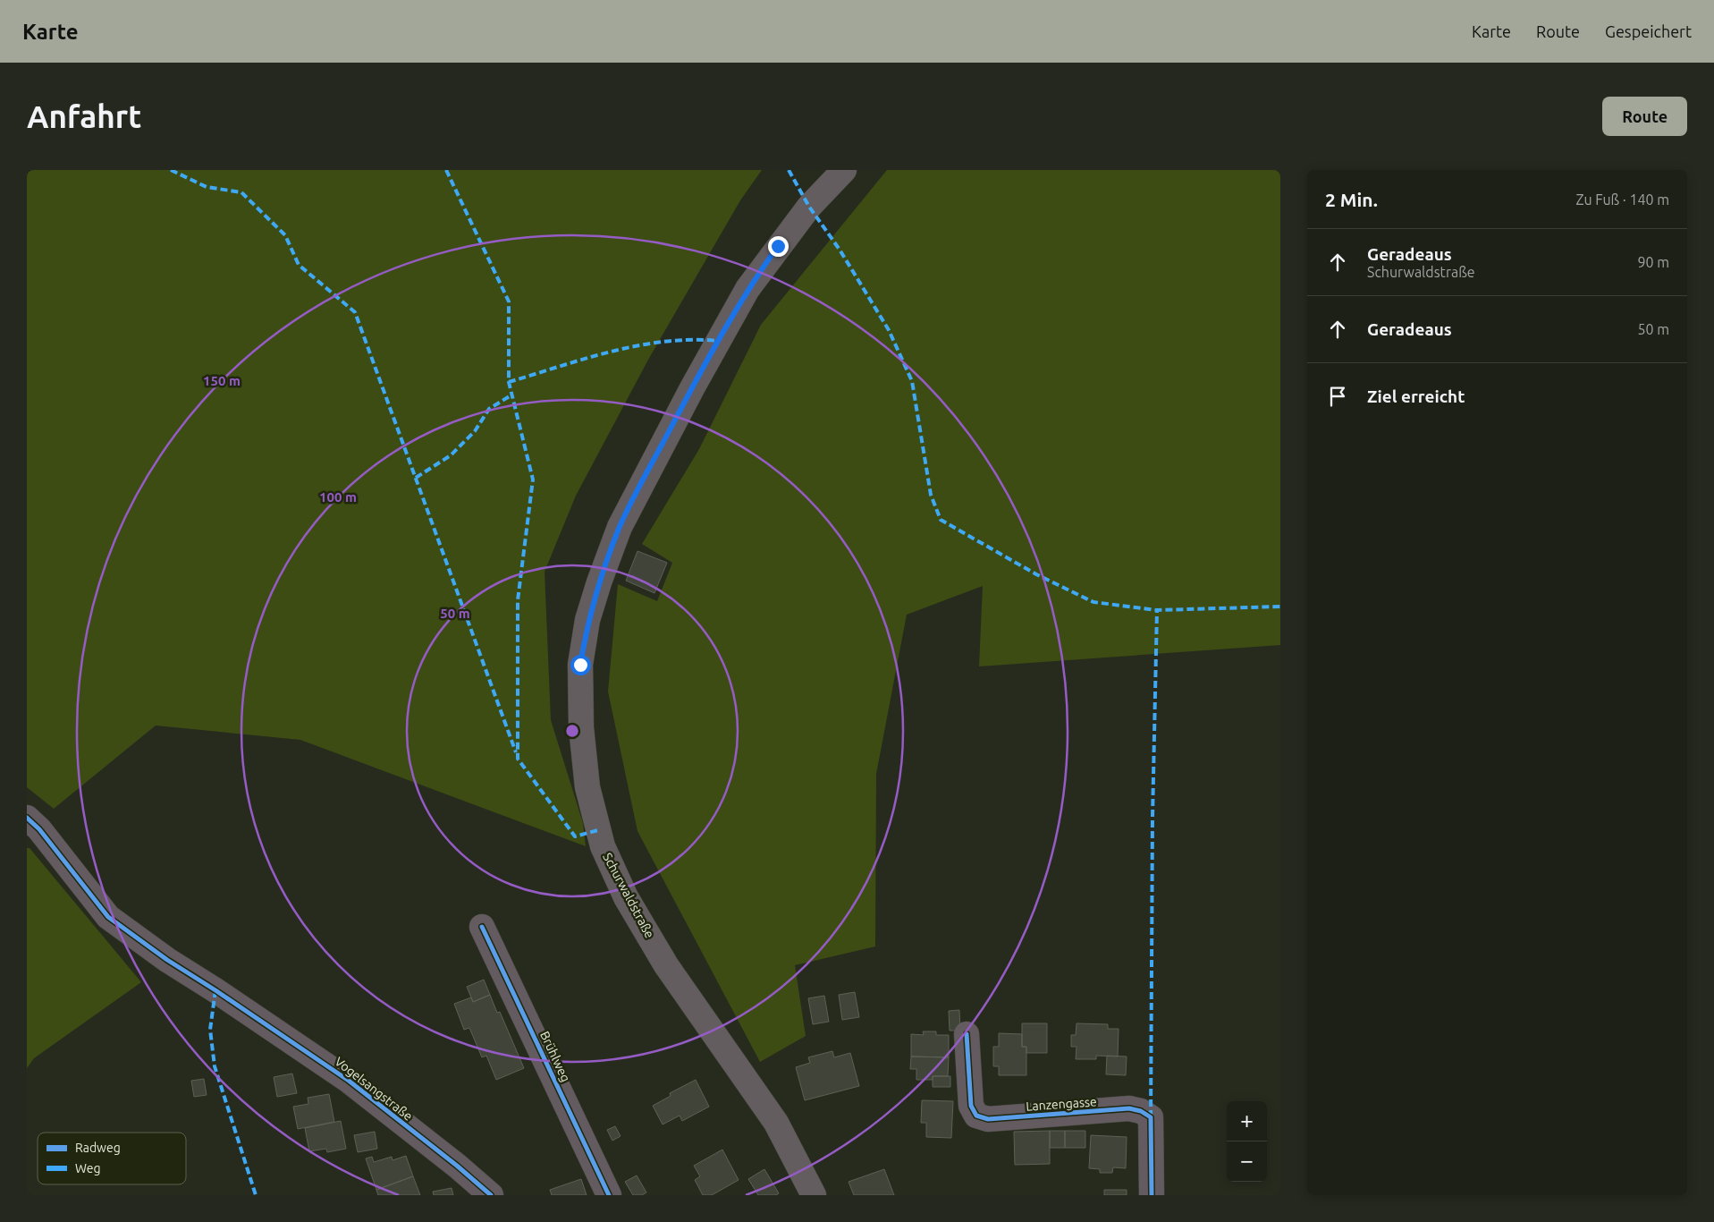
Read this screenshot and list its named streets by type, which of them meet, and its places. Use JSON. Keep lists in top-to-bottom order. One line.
{"streets":{"main road":["Schurwaldstraße"],"street":["Brühlweg","Vogelsangstraße","Lanzengasse"]},"legend":["Radweg","Weg"],"page":{"header":"Karte","nav":["Karte","Route","Gespeichert"],"buttons":"Route","title":"Anfahrt","heading":["2 Min.","Zu Fuß · 140 m"],"list":[["Geradeaus","Schurwaldstraße","90 m"],["Geradeaus","50 m"],"Ziel erreicht"],"map_buttons":["+","−"]},"rings":["150 m","100 m","50 m"]}
